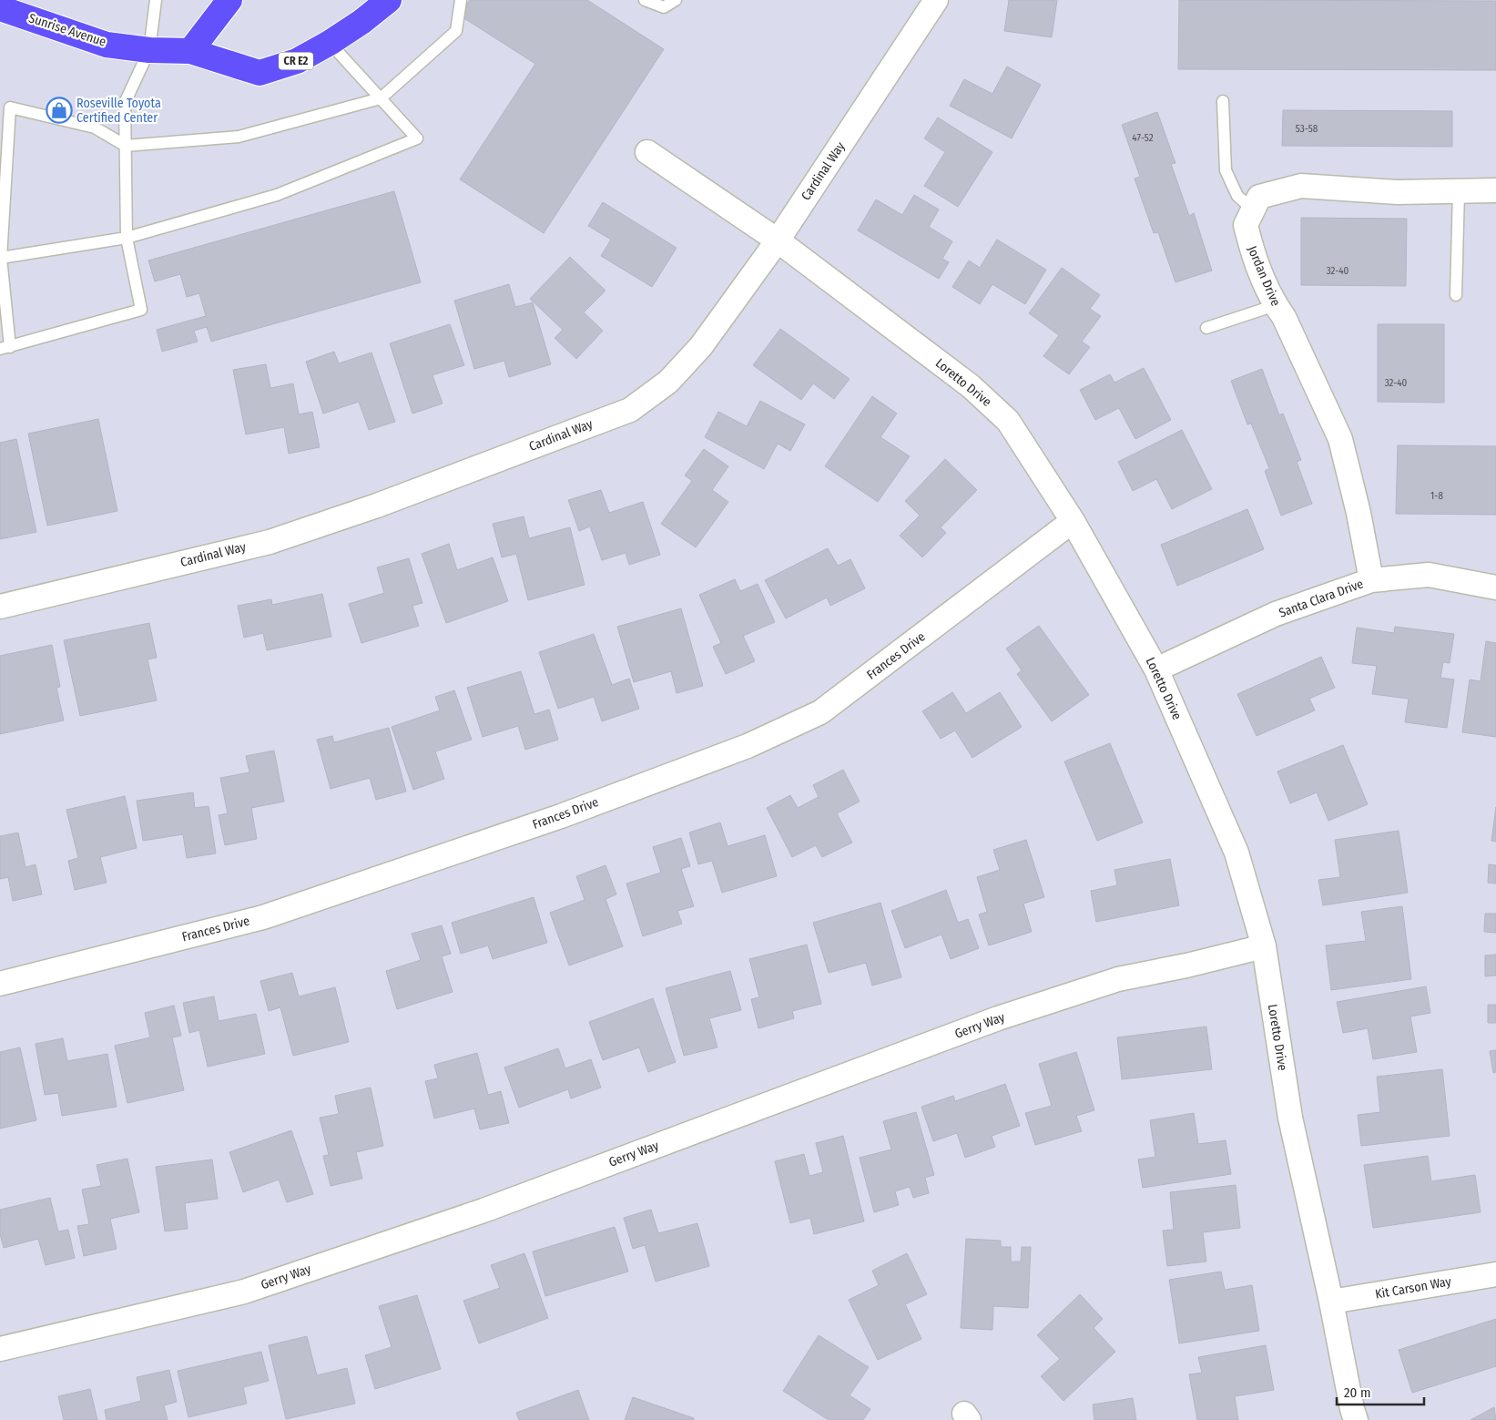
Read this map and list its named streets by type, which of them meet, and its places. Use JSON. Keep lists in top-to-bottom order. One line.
{"streets":{"main road":["Sunrise Avenue","CR E2"],"street":["Cardinal Way","Jordan Drive","Loretto Drive","Santa Clara Drive","Frances Drive","Gerry Way","Kit Carson Way"]},"crossings":[["Cardinal Way","Loretto Drive"],["Jordan Drive","Santa Clara Drive"],["Loretto Drive","Santa Clara Drive"],["Loretto Drive","Frances Drive"],["Loretto Drive","Gerry Way"],["Loretto Drive","Kit Carson Way"]],"places":{"shop":["Roseville Toyota Certified Center"]},"house_numbers":["53-58","47-52","32-40","32-40","1-8"],"scale_bar":"20 m"}
